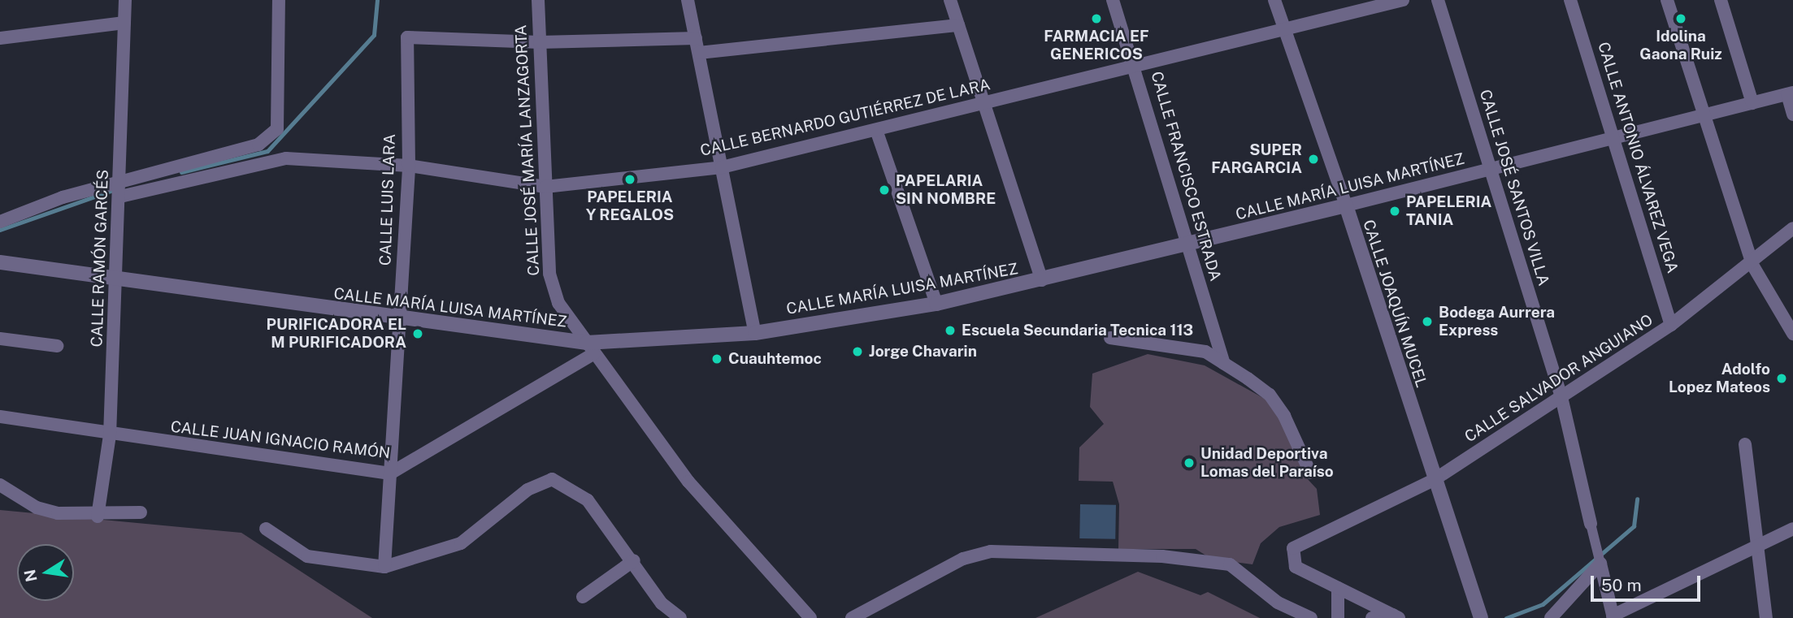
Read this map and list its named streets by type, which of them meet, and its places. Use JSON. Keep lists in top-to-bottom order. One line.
{"streets":{"street":["CALLE BERNARDO GUTIÉRREZ DE LARA","CALLE JOSÉ MARÍA LANZAGORTA","CALLE ANTONIO ÁLVAREZ VEGA","CALLE FRANCISCO ESTRADA","CALLE MARÍA LUISA MARTÍNEZ","CALLE JOSÉ SANTOS VILLA","CALLE LUIS LARA","CALLE RAMÓN GARCÉS","CALLE JOAQUÍN MUCEL","CALLE SALVADOR ANGUIANO","CALLE JUAN IGNACIO RAMÓN"]},"crossings":[["CALLE BERNARDO GUTIÉRREZ DE LARA","CALLE JOSÉ MARÍA LANZAGORTA"],["CALLE BERNARDO GUTIÉRREZ DE LARA","CALLE FRANCISCO ESTRADA"],["CALLE BERNARDO GUTIÉRREZ DE LARA","CALLE LUIS LARA"],["CALLE BERNARDO GUTIÉRREZ DE LARA","CALLE RAMÓN GARCÉS"],["CALLE BERNARDO GUTIÉRREZ DE LARA","CALLE JOAQUÍN MUCEL"],["CALLE JOSÉ MARÍA LANZAGORTA","CALLE MARÍA LUISA MARTÍNEZ"],["CALLE JOSÉ MARÍA LANZAGORTA","CALLE LUIS LARA"],["CALLE JOSÉ MARÍA LANZAGORTA","CALLE JUAN IGNACIO RAMÓN"],["CALLE ANTONIO ÁLVAREZ VEGA","CALLE MARÍA LUISA MARTÍNEZ"],["CALLE ANTONIO ÁLVAREZ VEGA","CALLE SALVADOR ANGUIANO"],["CALLE FRANCISCO ESTRADA","CALLE MARÍA LUISA MARTÍNEZ"],["CALLE MARÍA LUISA MARTÍNEZ","CALLE JOSÉ SANTOS VILLA"],["CALLE MARÍA LUISA MARTÍNEZ","CALLE LUIS LARA"],["CALLE MARÍA LUISA MARTÍNEZ","CALLE RAMÓN GARCÉS"],["CALLE MARÍA LUISA MARTÍNEZ","CALLE JOAQUÍN MUCEL"],["CALLE MARÍA LUISA MARTÍNEZ","CALLE JUAN IGNACIO RAMÓN"],["CALLE JOSÉ SANTOS VILLA","CALLE SALVADOR ANGUIANO"],["CALLE LUIS LARA","CALLE JUAN IGNACIO RAMÓN"],["CALLE RAMÓN GARCÉS","CALLE JUAN IGNACIO RAMÓN"],["CALLE JOAQUÍN MUCEL","CALLE SALVADOR ANGUIANO"]],"places":["FARMACIA EF GENERICOS","Idolina Gaona Ruiz","SUPER FARGARCIA","PAPELERIA Y REGALOS","PAPELARIA SIN NOMBRE","PAPELERIA TANIA","Bodega Aurrera Express","Escuela Secundaria Tecnica 113","PURIFICADORA EL M PURIFICADORA","Jorge Chavarin","Cuauhtemoc","Adolfo Lopez Mateos","Unidad Deportiva Lomas del Paraíso"],"scale_bar":"50 m","north":"left"}
